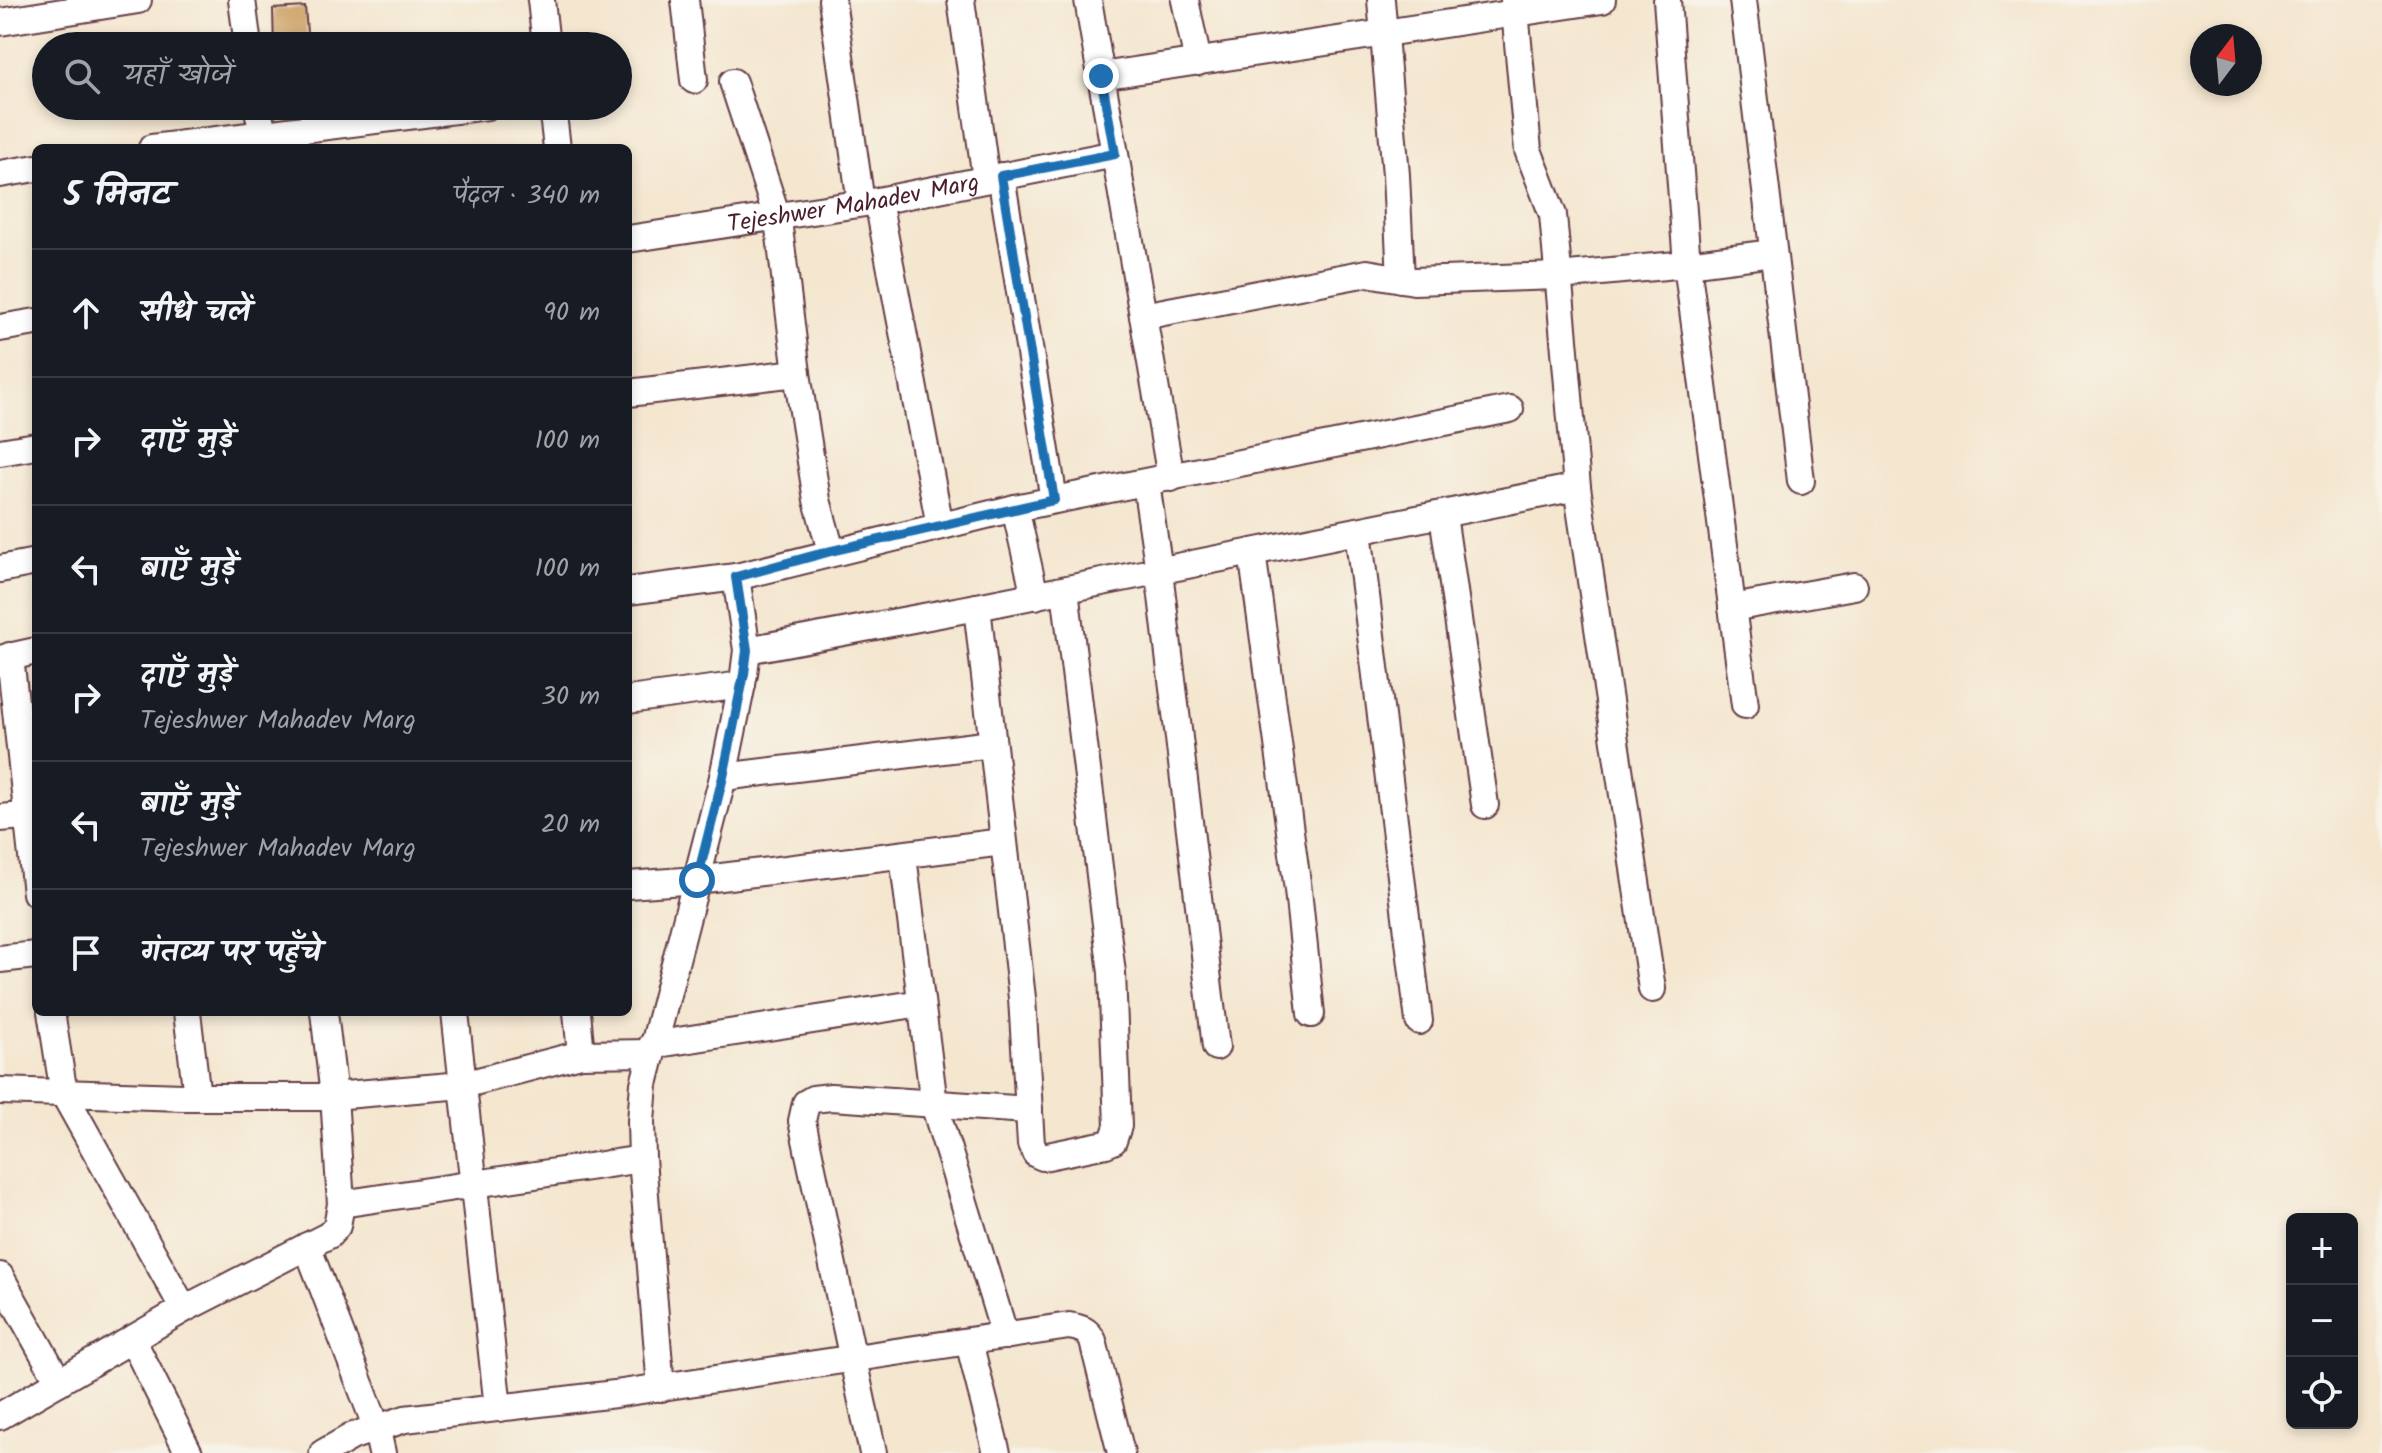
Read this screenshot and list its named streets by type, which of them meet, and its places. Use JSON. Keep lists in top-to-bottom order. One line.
{"streets":{"street":["Tejeshwer Mahadev Marg"]},"north":"top","page":{"search":"यहाँ खोजें","heading":["5 मिनट","पैदल · 340 m"],"list":[["सीधे चलें","90 m"],["दाएँ मुड़ें","100 m"],["बाएँ मुड़ें","100 m"],["दाएँ मुड़ें","Tejeshwer Mahadev Marg","30 m"],["बाएँ मुड़ें","Tejeshwer Mahadev Marg","20 m"],"गंतव्य पर पहुँचे"],"map_buttons":["+","−"]}}
